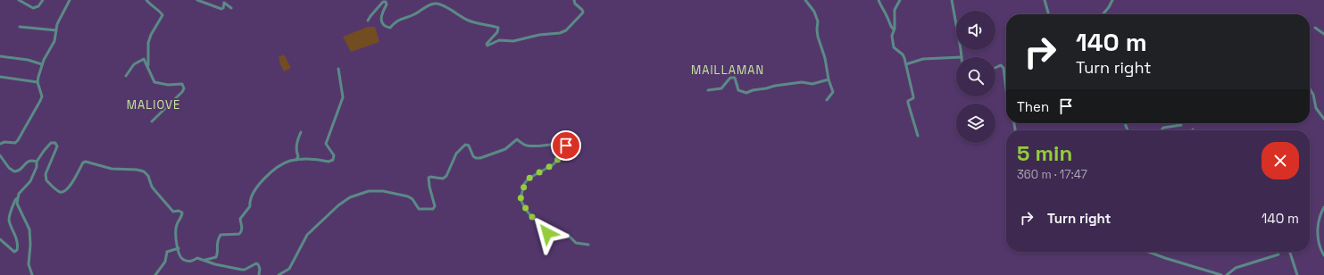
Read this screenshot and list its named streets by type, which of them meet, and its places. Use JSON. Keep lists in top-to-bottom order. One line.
{"districts":["MAILLAMAN","MALIOVE"],"page":{"turn":["140 m","Turn right"],"then":"Then","heading":["5 min","360 m · 17:47"],"list":[{"name":"Turn right","value":"140 m"}]}}
